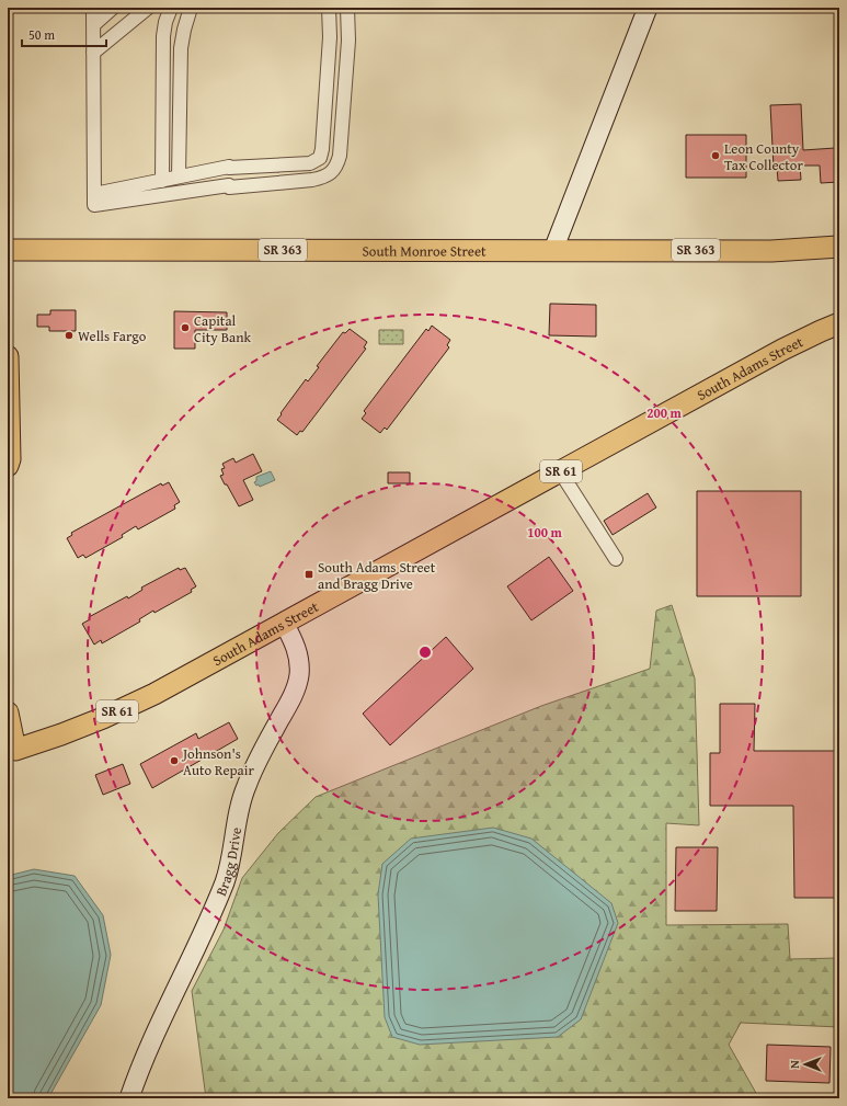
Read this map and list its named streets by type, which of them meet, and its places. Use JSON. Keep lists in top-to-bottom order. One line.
{"streets":{"main road":["SR 363","South Monroe Street","South Adams Street","SR 61"],"street":["Bragg Drive"]},"crossings":[["South Adams Street","SR 61"],["South Adams Street","Bragg Drive"]],"places":{"other":["Leon County Tax Collector","Capital City Bank","Wells Fargo","Johnson's Auto Repair"],"transit":["South Adams Street and Bragg Drive"]},"scale_bar":"50 m","north":"left","rings":["200 m","100 m"]}
